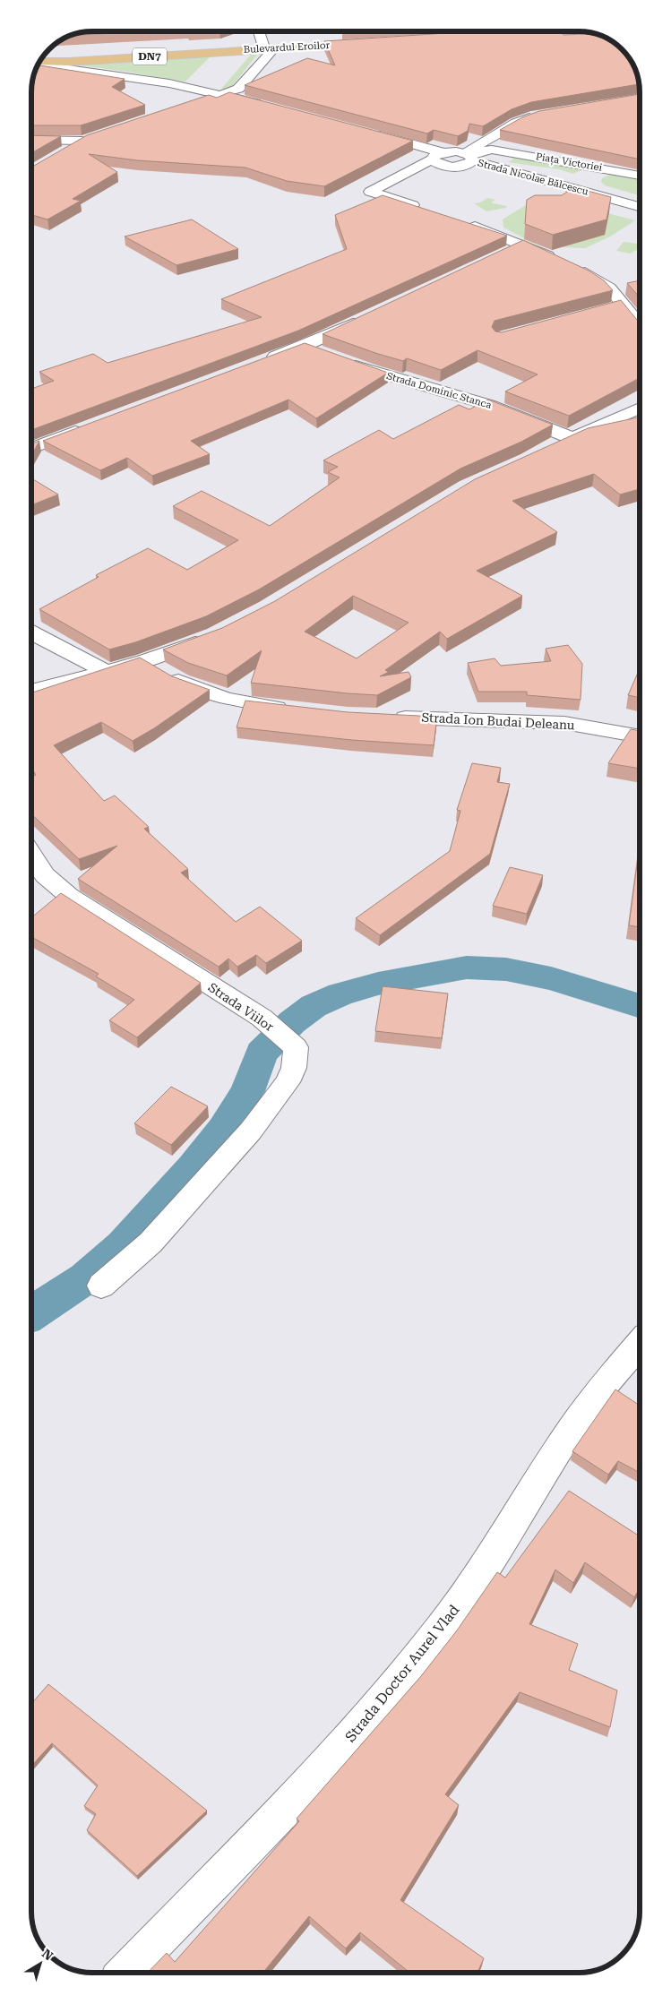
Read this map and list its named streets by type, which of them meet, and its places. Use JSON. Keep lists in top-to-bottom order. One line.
{"streets":{"main road":["Bulevardul Eroilor","DN7"],"street":["Piața Victoriei","Strada Nicolae Bălcescu","Strada Dominic Stanca","Strada Ion Budai Deleanu","Strada Viilor","Strada Doctor Aurel Vlad"]},"crossings":[["Piața Victoriei","Strada Nicolae Bălcescu"]],"north":"top right"}
